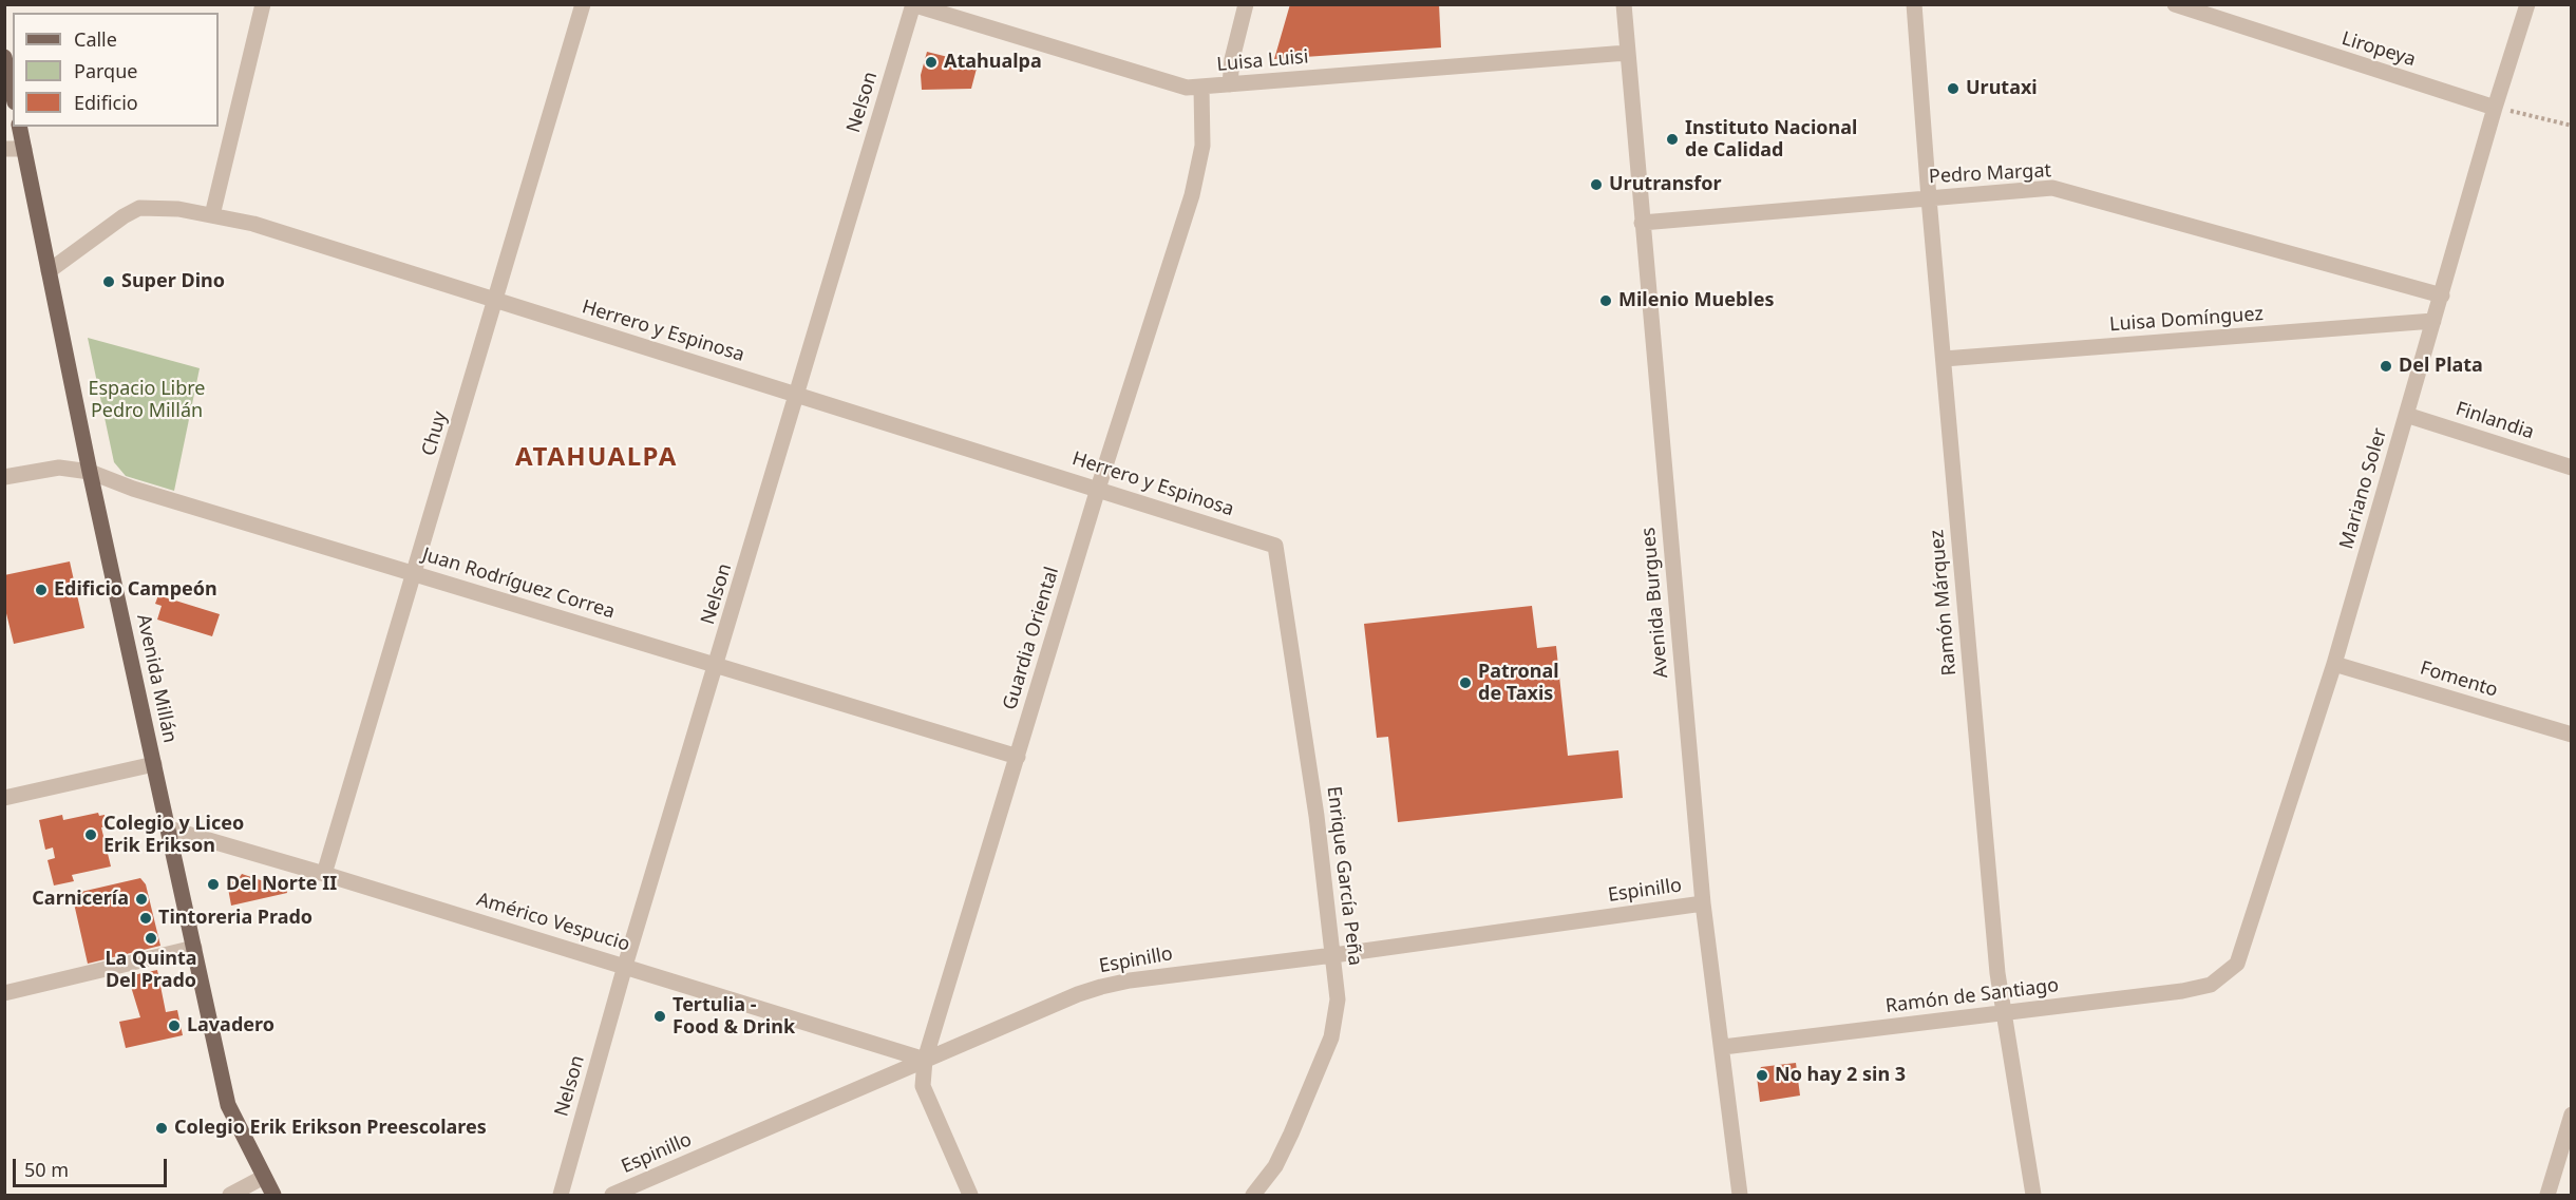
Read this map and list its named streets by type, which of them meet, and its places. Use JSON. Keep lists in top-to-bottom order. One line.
{"streets":{"main road":["Avenida Millán"],"street":["Liropeya","Luisa Luisi","Nelson","Pedro Margat","Luisa Domínguez","Herrero y Espinosa","Finlandia","Chuy","Mariano Soler","Juan Rodríguez Correa","Avenida Burgues","Ramón Márquez","Guardia Oriental","Fomento","Enrique García Peña","Espinillo","Américo Vespucio","Ramón de Santiago"]},"crossings":[["Liropeya","Mariano Soler"],["Luisa Luisi","Nelson"],["Luisa Luisi","Avenida Burgues"],["Luisa Luisi","Guardia Oriental"],["Nelson","Herrero y Espinosa"],["Nelson","Juan Rodríguez Correa"],["Nelson","Américo Vespucio"],["Pedro Margat","Mariano Soler"],["Pedro Margat","Avenida Burgues"],["Pedro Margat","Ramón Márquez"],["Luisa Domínguez","Mariano Soler"],["Luisa Domínguez","Ramón Márquez"],["Herrero y Espinosa","Chuy"],["Herrero y Espinosa","Guardia Oriental"],["Herrero y Espinosa","Avenida Millán"],["Herrero y Espinosa","Enrique García Peña"],["Finlandia","Mariano Soler"],["Chuy","Juan Rodríguez Correa"],["Chuy","Américo Vespucio"],["Mariano Soler","Fomento"],["Mariano Soler","Ramón de Santiago"],["Juan Rodríguez Correa","Guardia Oriental"],["Juan Rodríguez Correa","Avenida Millán"],["Avenida Burgues","Espinillo"],["Avenida Burgues","Ramón de Santiago"],["Ramón Márquez","Ramón de Santiago"],["Guardia Oriental","Espinillo"],["Guardia Oriental","Américo Vespucio"],["Avenida Millán","Américo Vespucio"],["Enrique García Peña","Espinillo"],["Espinillo","Américo Vespucio"]],"districts":["ATAHUALPA"],"parks":["Espacio Libre Pedro Millán"],"places":["Atahualpa","Urutaxi","Instituto Nacional de Calidad","Urutransfor","Super Dino","Milenio Muebles","Del Plata","Edificio Campeón","Patronal de Taxis","Colegio y Liceo Erik Erikson","Del Norte II","Carnicería","Tintoreria Prado","La Quinta Del Prado","Tertulia - Food & Drink","Lavadero","No hay 2 sin 3","Colegio Erik Erikson Preescolares"],"legend":["Calle","Parque","Edificio"],"scale_bar":"50 m"}
